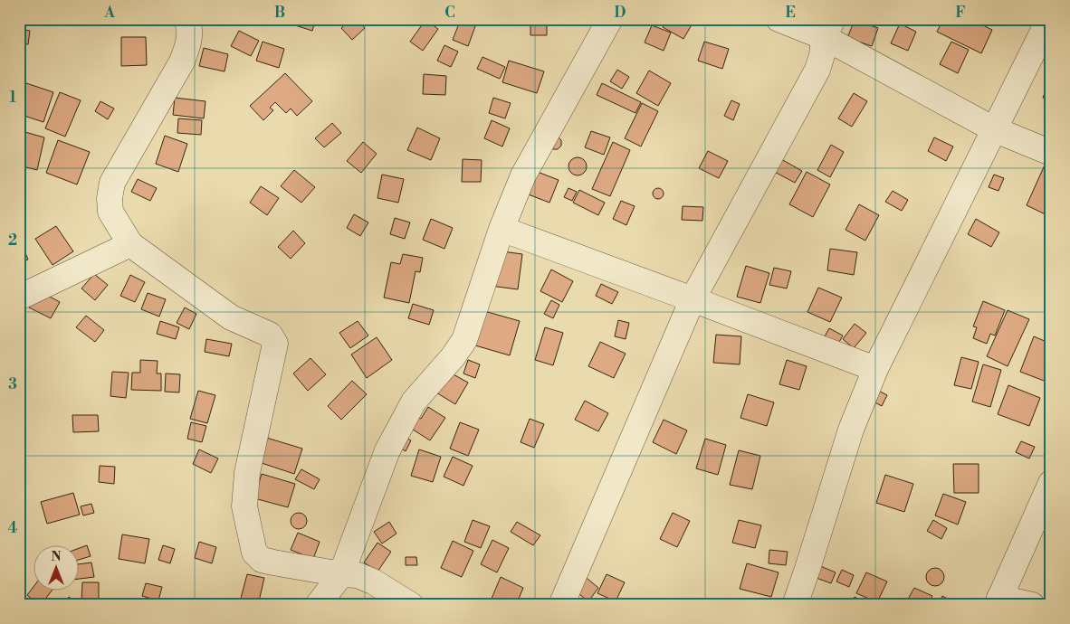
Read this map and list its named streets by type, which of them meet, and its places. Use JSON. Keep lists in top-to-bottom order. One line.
{"north":"top","grid":{"columns":["A","B","C","D","E","F"],"rows":["1","2","3","4"]}}
